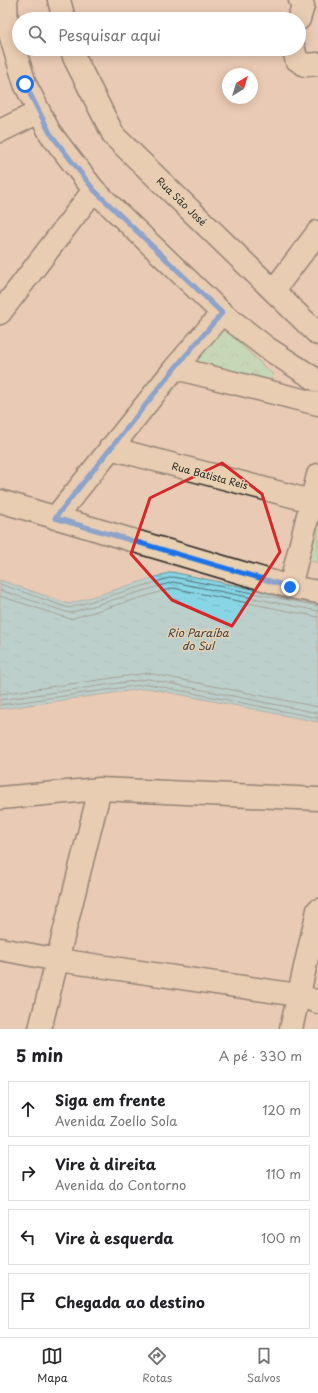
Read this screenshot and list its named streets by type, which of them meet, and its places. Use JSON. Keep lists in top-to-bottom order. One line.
{"streets":{"street":["Rua São José","Rua Batista Reis"]},"water":["Rio Paraíba do Sul"],"north":"top right","page":{"search":"Pesquisar aqui","heading":["5 min","A pé · 330 m"],"list":[["Siga em frente","Avenida Zoello Sola","120 m"],["Vire à direita","Avenida do Contorno","110 m"],["Vire à esquerda","100 m"],"Chegada ao destino"],"nav":["Mapa","Rotas","Salvos"]}}
